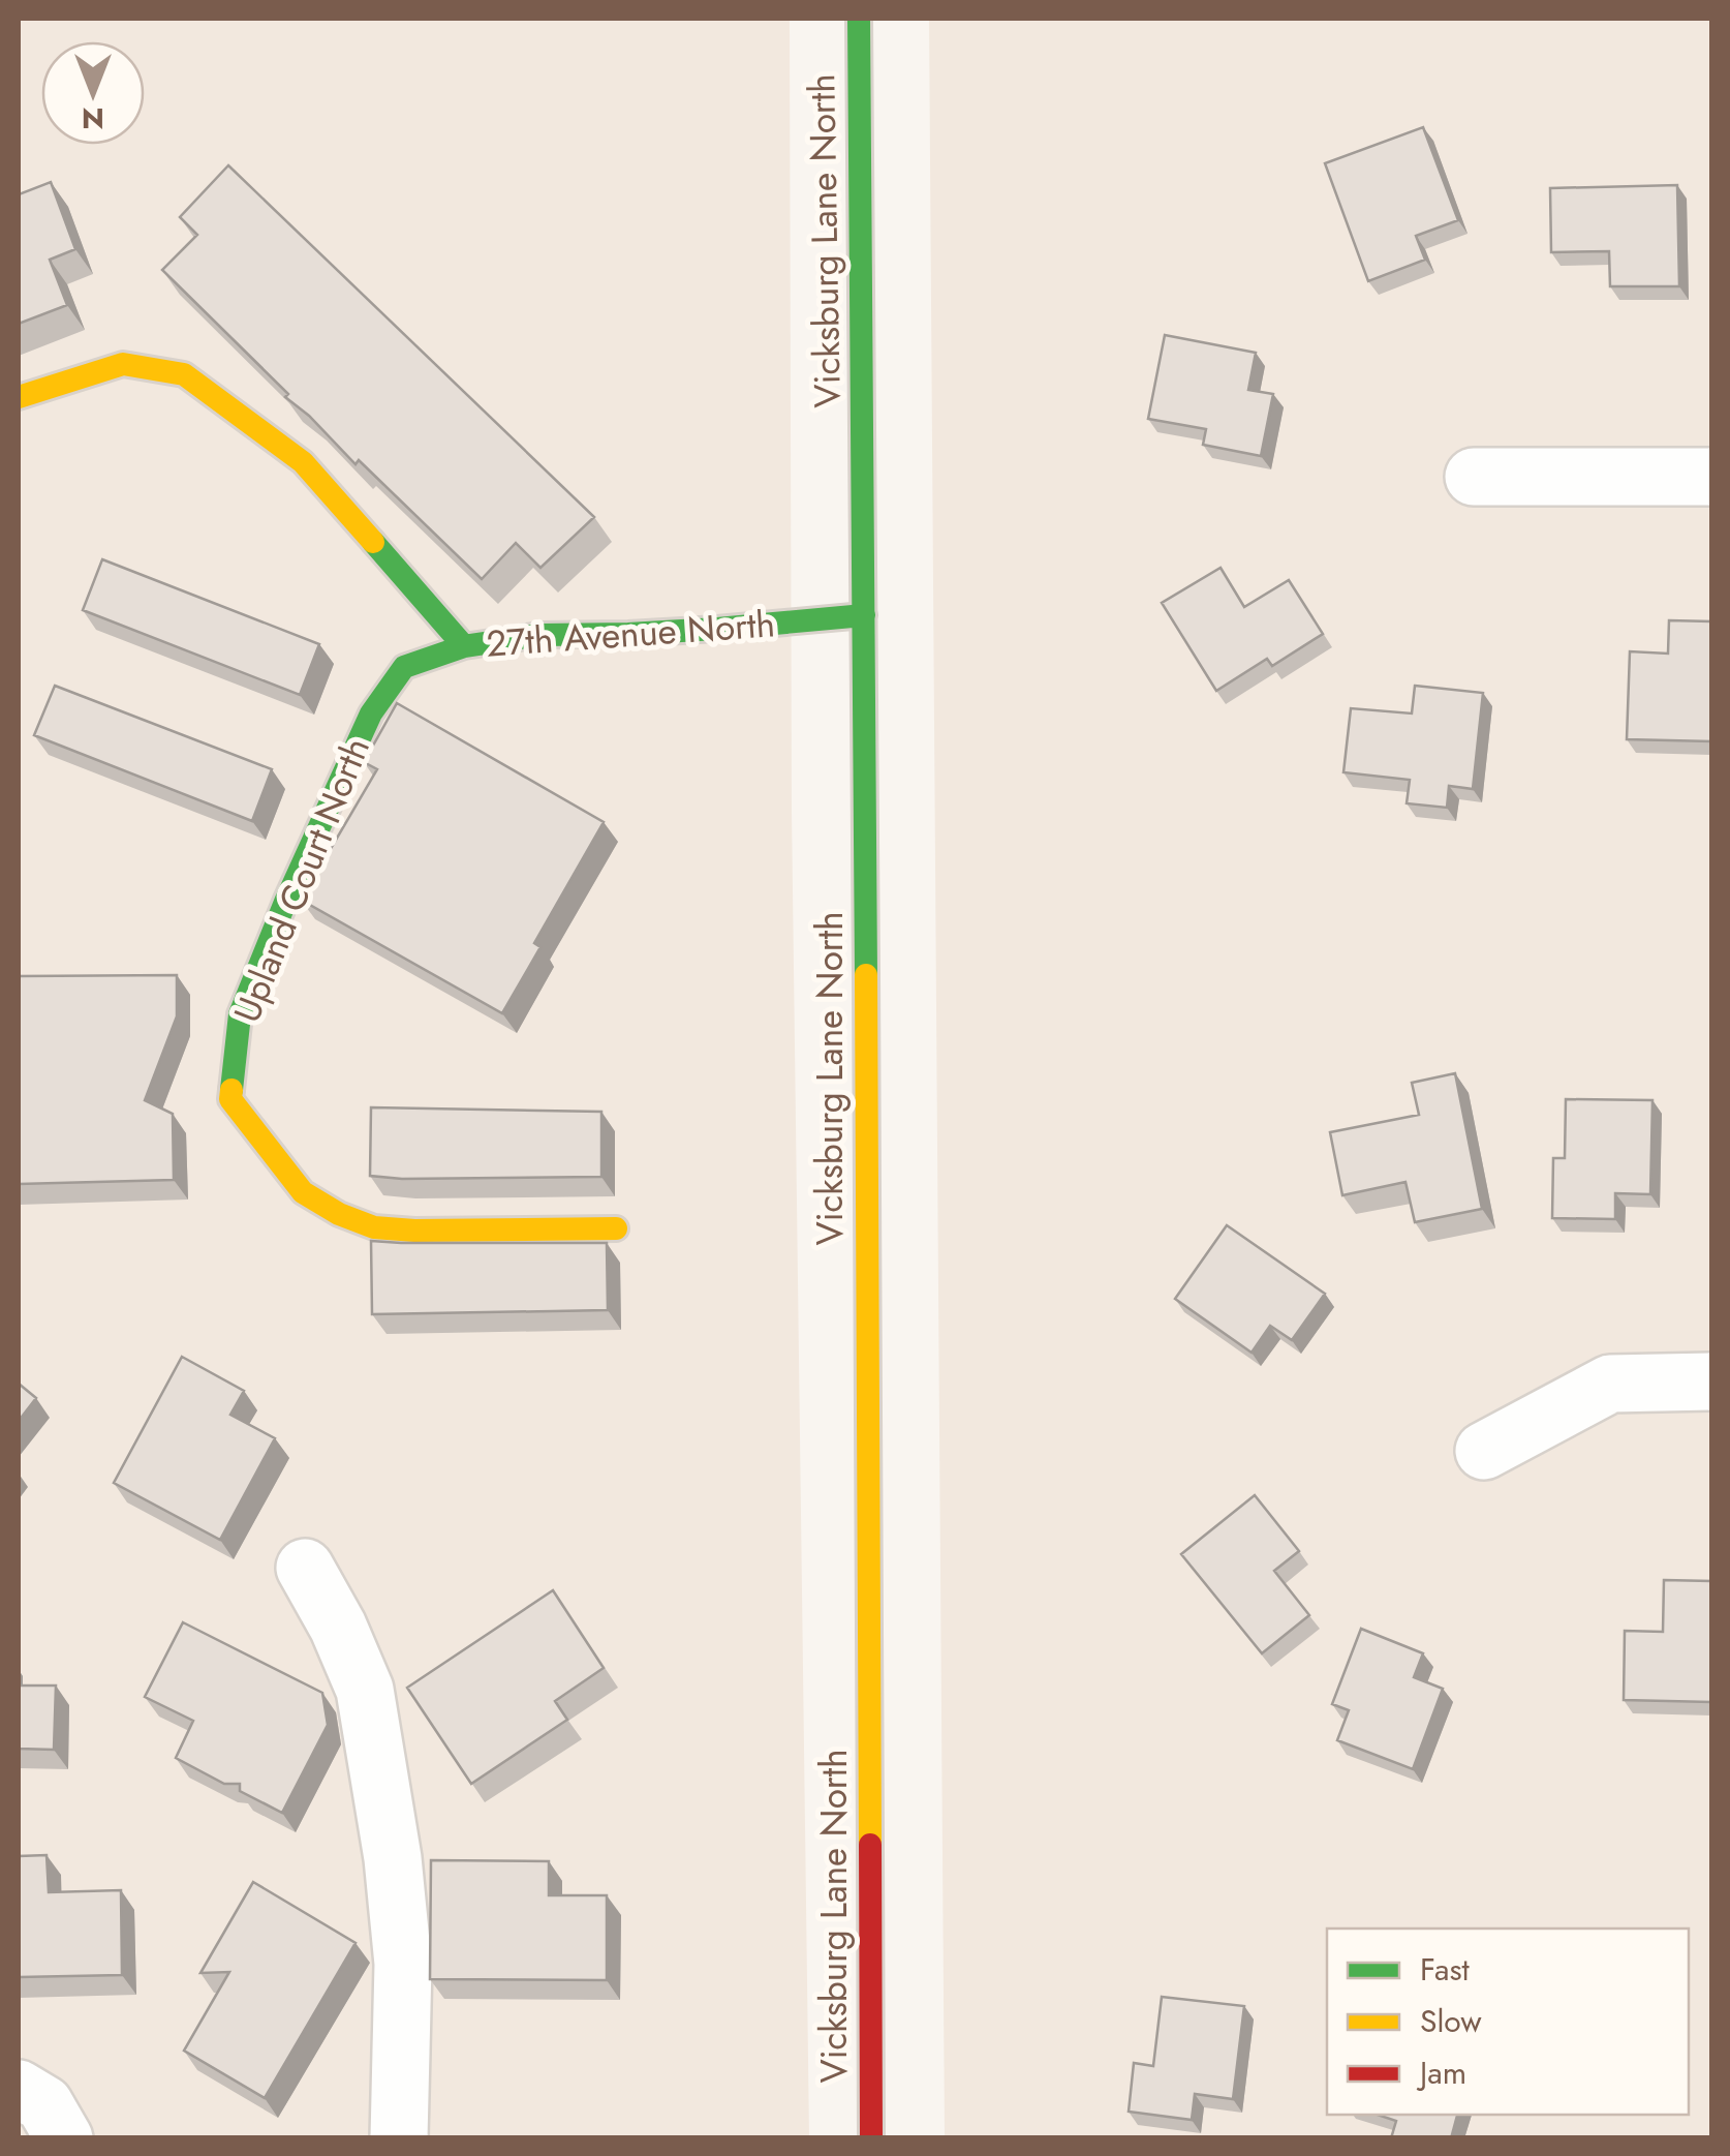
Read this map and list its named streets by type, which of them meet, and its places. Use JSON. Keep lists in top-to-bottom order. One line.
{"streets":{"main road":["Vicksburg Lane North","27th Avenue North","Upland Court North"]},"crossings":[["Vicksburg Lane North","27th Avenue North"],["27th Avenue North","Upland Court North"]],"legend":["Fast","Slow","Jam"],"north":"bottom"}
